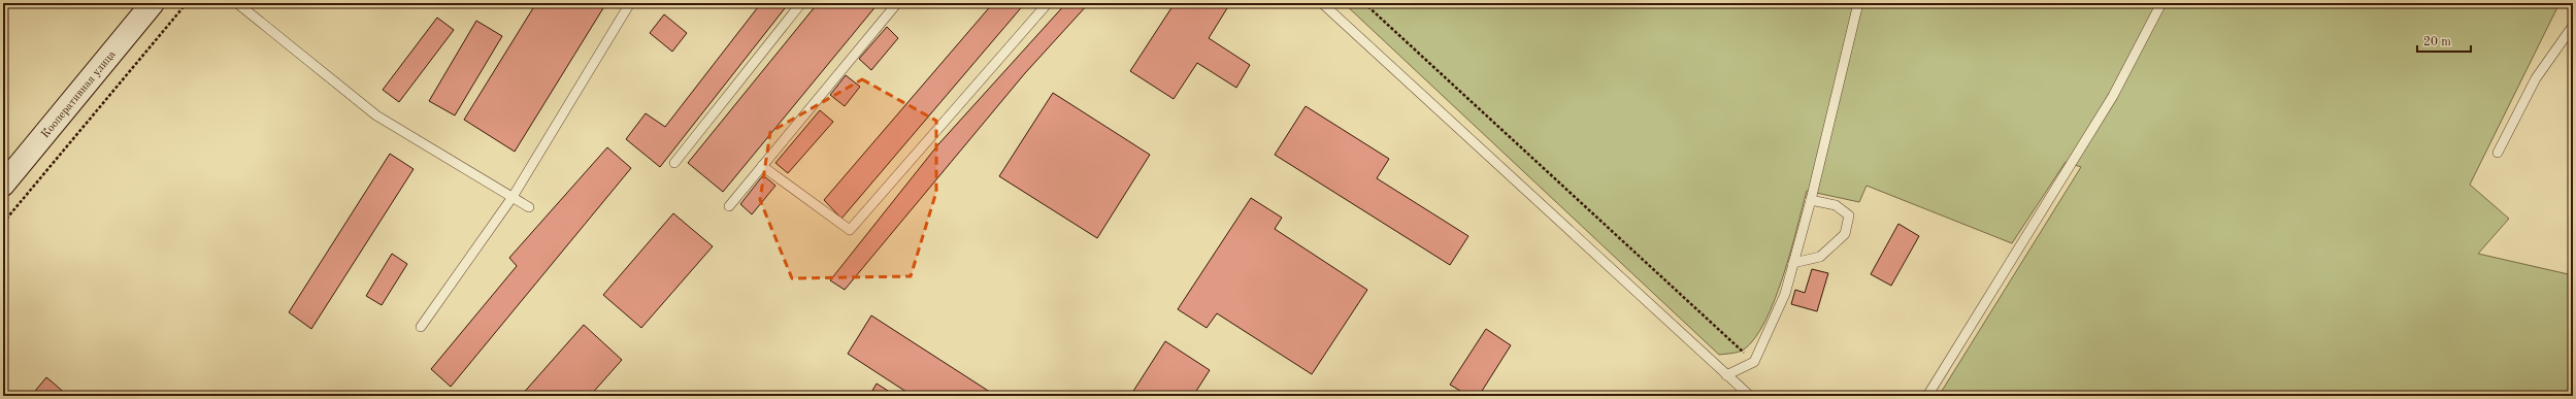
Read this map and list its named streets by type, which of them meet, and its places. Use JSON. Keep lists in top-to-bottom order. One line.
{"streets":{"main road":["Кооперативная улица"]},"scale_bar":"20 m"}
